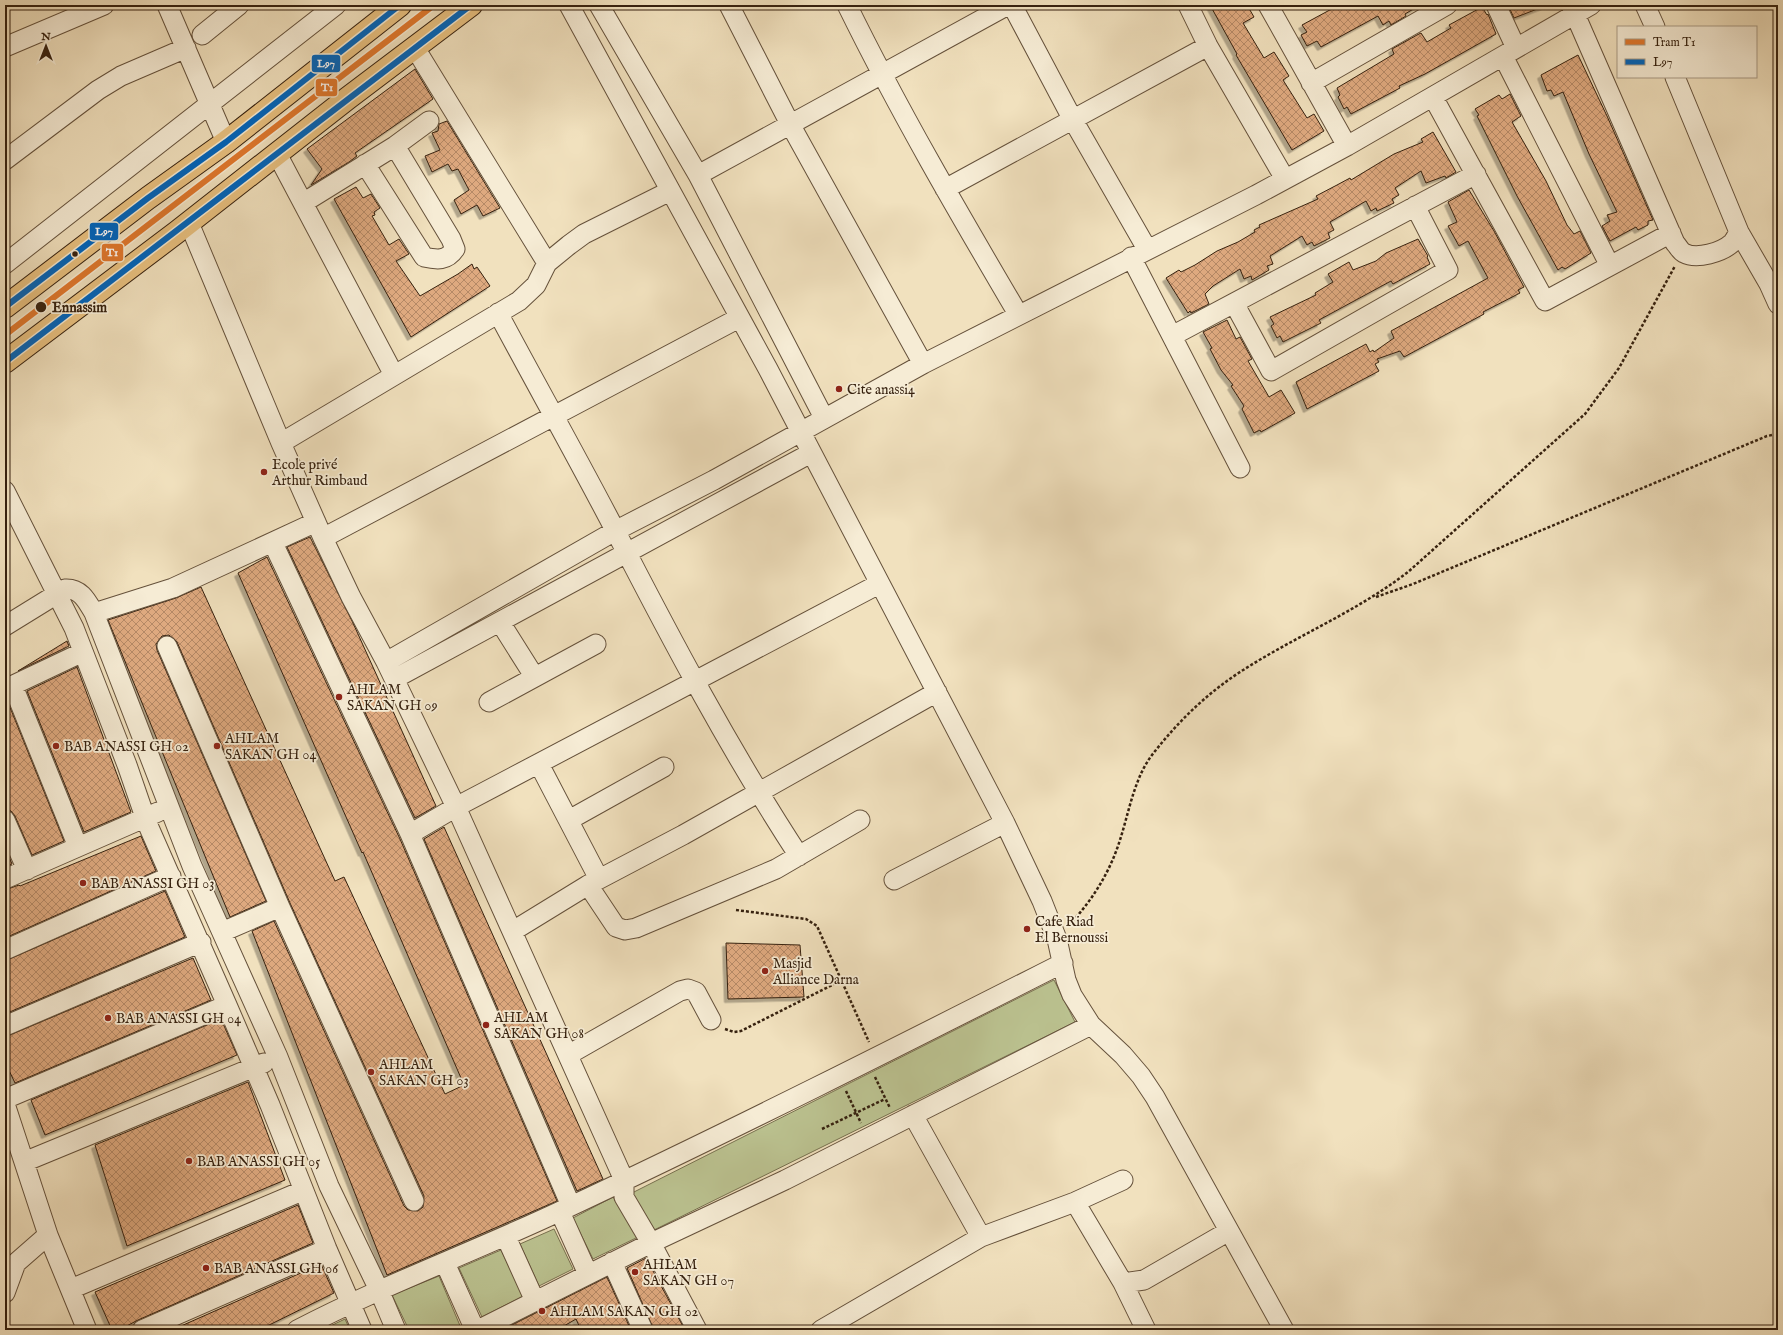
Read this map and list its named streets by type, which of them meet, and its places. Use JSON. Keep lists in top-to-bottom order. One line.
{"places":["Ennassim","Cite anassi4","Ecole privé Arthur Rimbaud","AHLAM SAKAN GH 09","BAB ANASSI GH 02","AHLAM SAKAN GH 04","BAB ANASSI GH 03","Cafe Riad El Bernoussi","Masjid Alliance Darna","BAB ANASSI GH 04","AHLAM SAKAN GH 08","AHLAM SAKAN GH 03","BAB ANASSI GH 05","BAB ANASSI GH 06","AHLAM SAKAN GH 07","AHLAM SAKAN GH 02"],"lines":["tram line T1","transit line L97"],"legend":["Tram T1","L97"],"north":"top"}
